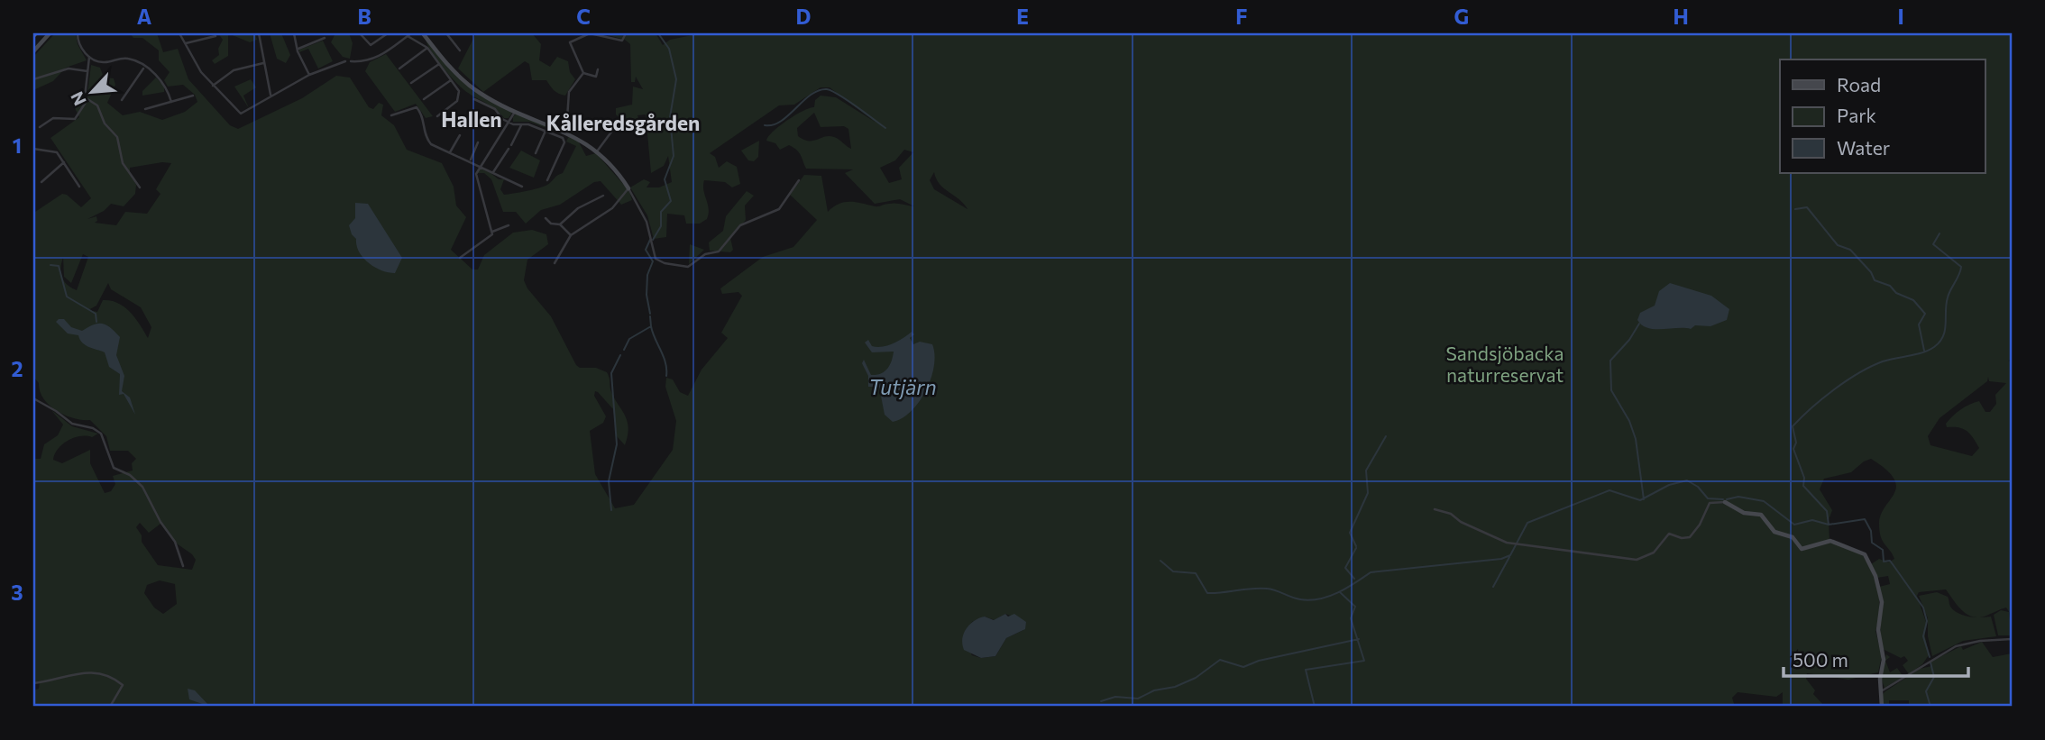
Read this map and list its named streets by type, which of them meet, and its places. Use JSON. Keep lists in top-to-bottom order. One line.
{"districts":["Hallen","Kålleredsgården"],"water":["Tutjärn"],"parks":["Sandsjöbacka naturreservat"],"legend":["Road","Park","Water"],"scale_bar":"500 m","north":"bottom left","grid":{"columns":["A","B","C","D","E","F","G","H","I"],"rows":["1","2","3"]}}
